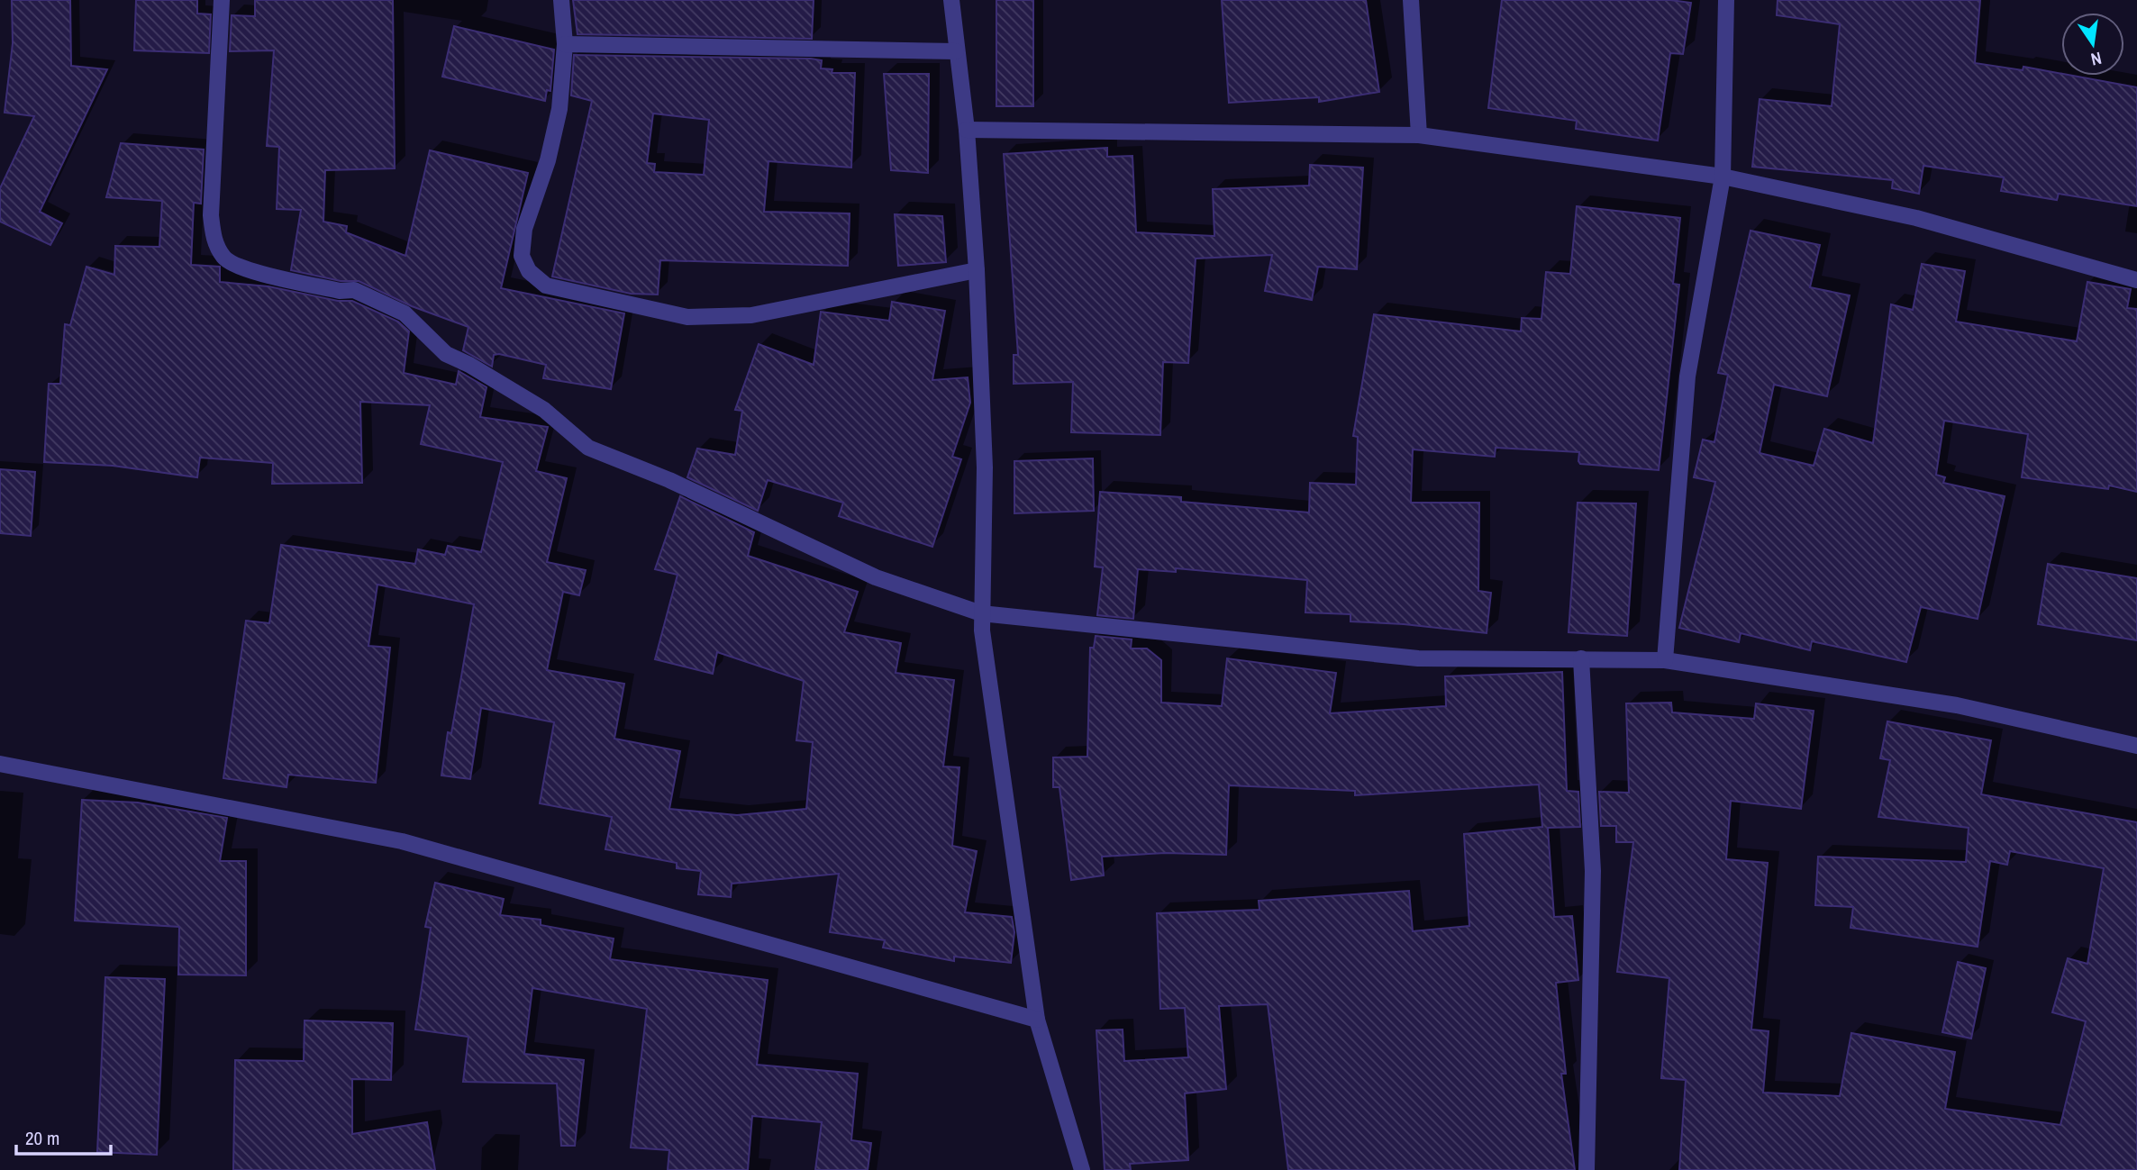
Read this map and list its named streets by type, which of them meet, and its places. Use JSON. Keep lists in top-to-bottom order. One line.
{"scale_bar":"20 m","north":"bottom"}
